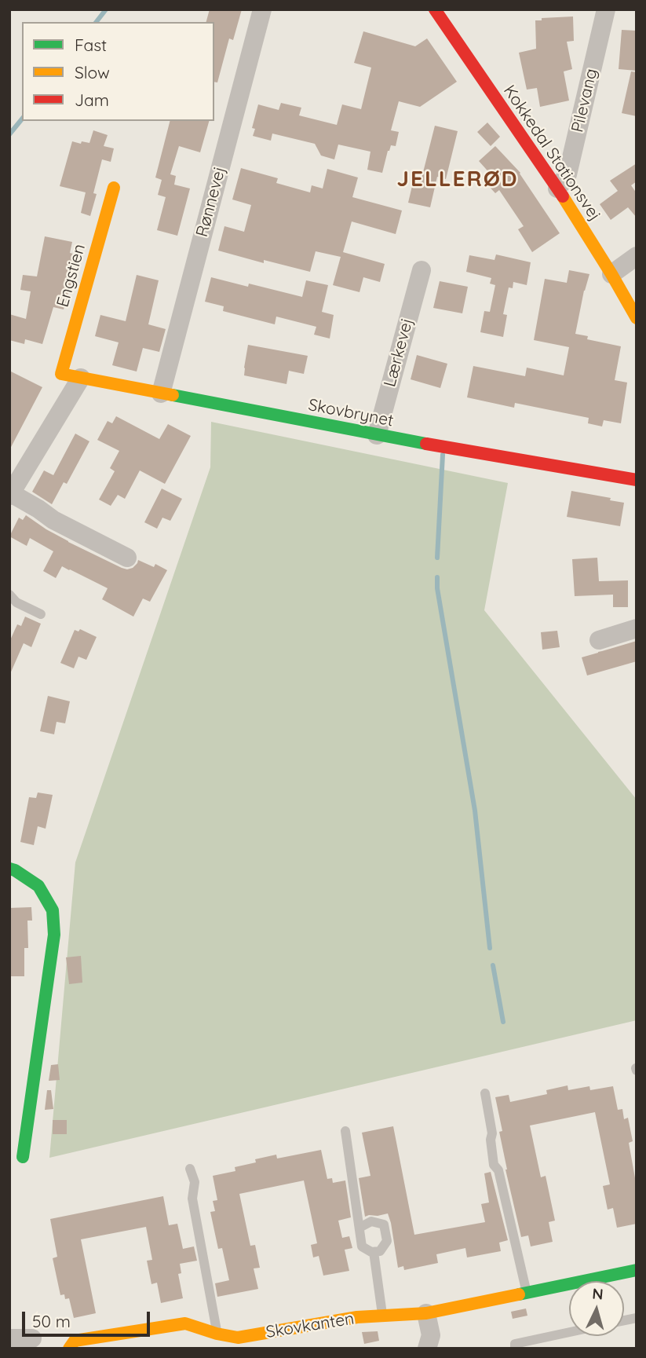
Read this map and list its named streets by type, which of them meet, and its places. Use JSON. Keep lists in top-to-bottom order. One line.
{"streets":{"street":["Pilevang","Kokkedal Stationsvej","Rønnevej","Engstien","Lærkevej","Skovbrynet","Skovkanten"]},"crossings":[["Pilevang","Kokkedal Stationsvej"],["Rønnevej","Skovbrynet"],["Engstien","Skovbrynet"],["Lærkevej","Skovbrynet"]],"districts":["JELLERØD"],"legend":["Fast","Slow","Jam"],"scale_bar":"50 m","north":"top"}
